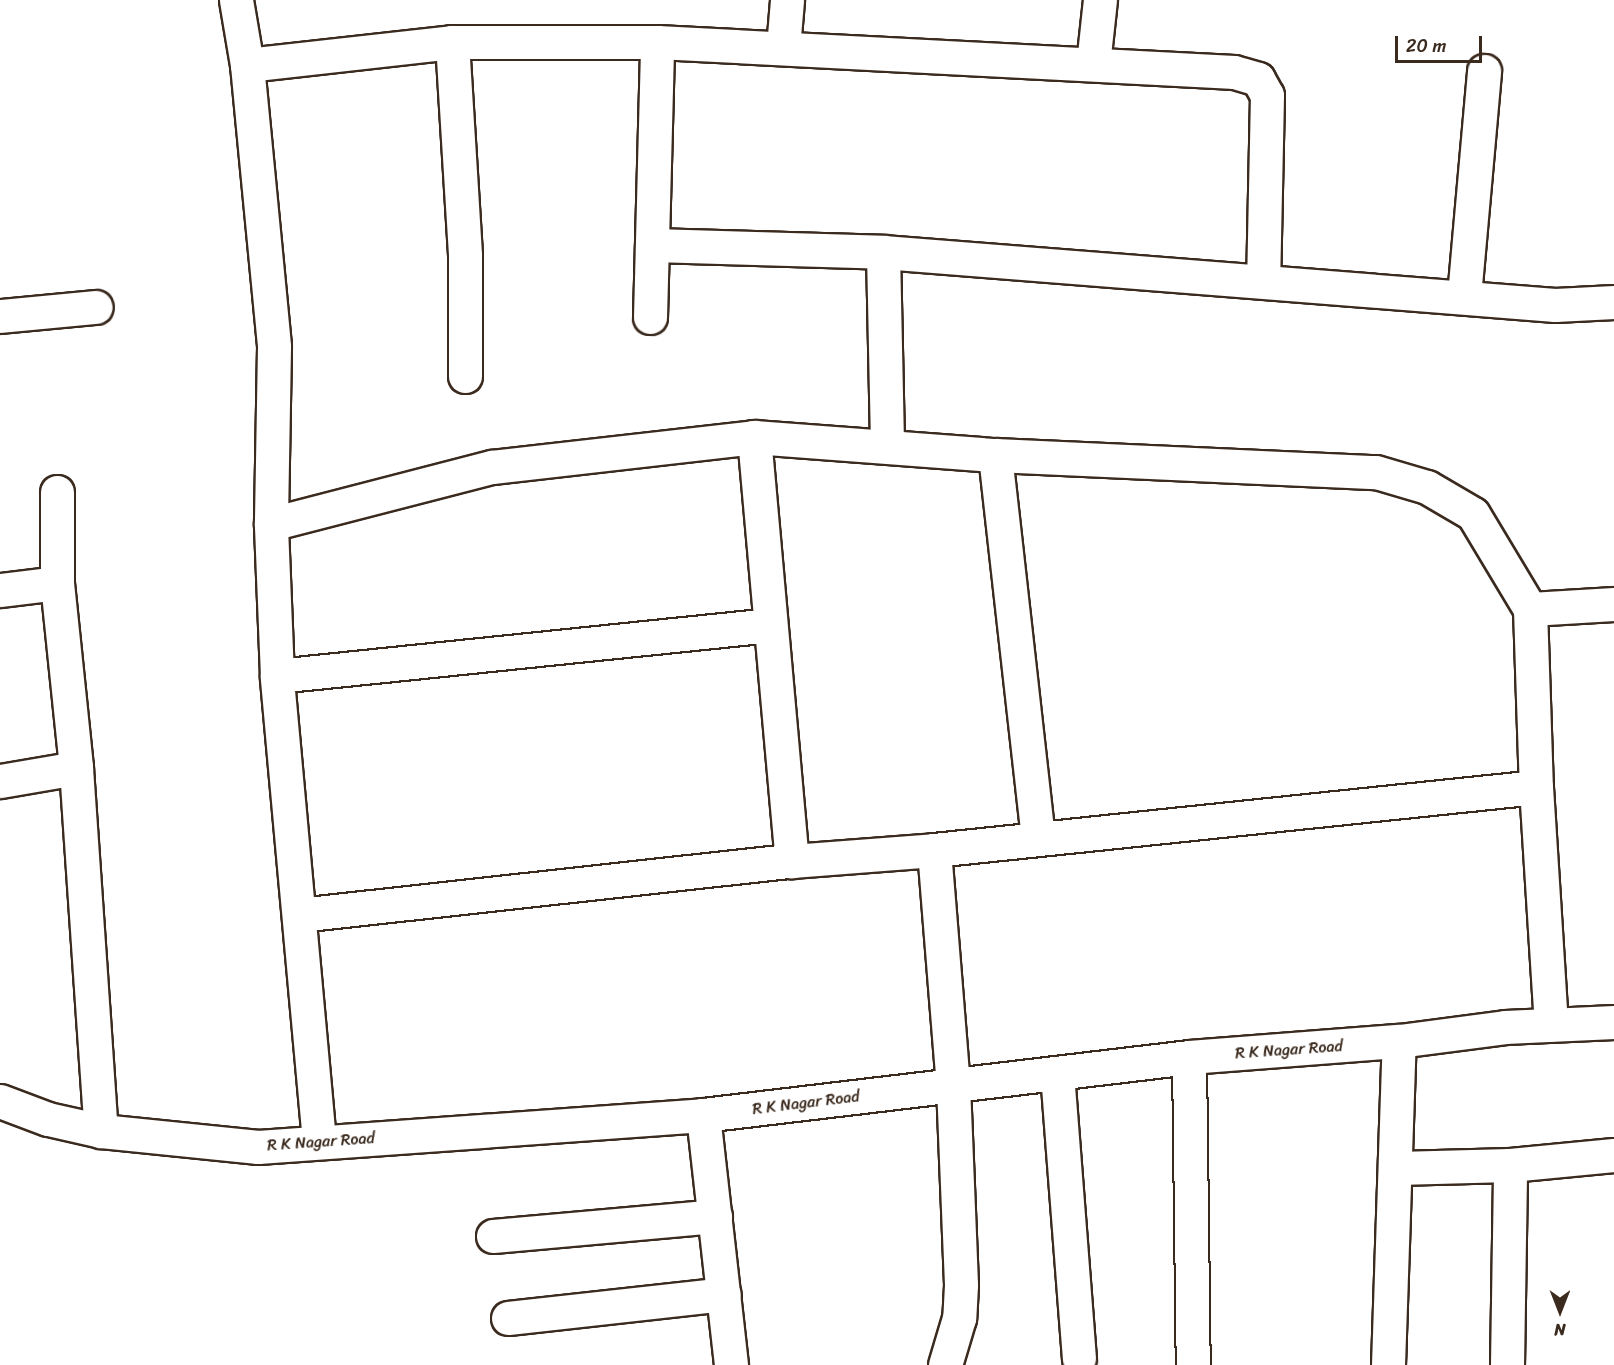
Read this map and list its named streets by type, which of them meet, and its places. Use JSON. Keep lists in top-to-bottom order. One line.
{"streets":{"street":["R K Nagar Road"]},"scale_bar":"20 m","north":"bottom"}
